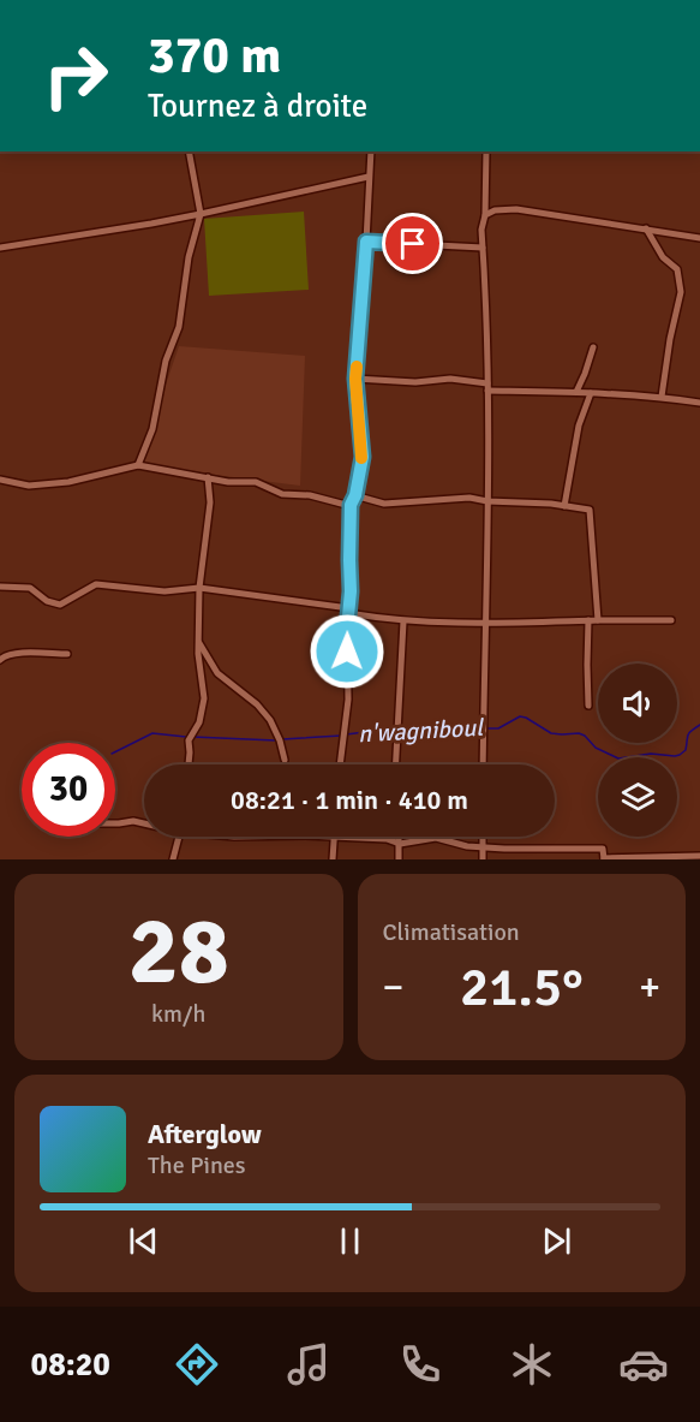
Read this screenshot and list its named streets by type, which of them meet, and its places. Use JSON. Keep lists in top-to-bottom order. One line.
{"water":["n'wagniboul"],"page":{"turn":["370 m","Tournez à droite"],"limit":"30","trip":"08:21 · 1 min · 410 m","tile":[["28","km/h"],"Climatisation"],"heat":["−","21.5°","+"],"song":["Afterglow","The Pines"],"tabs":"08:20"}}
